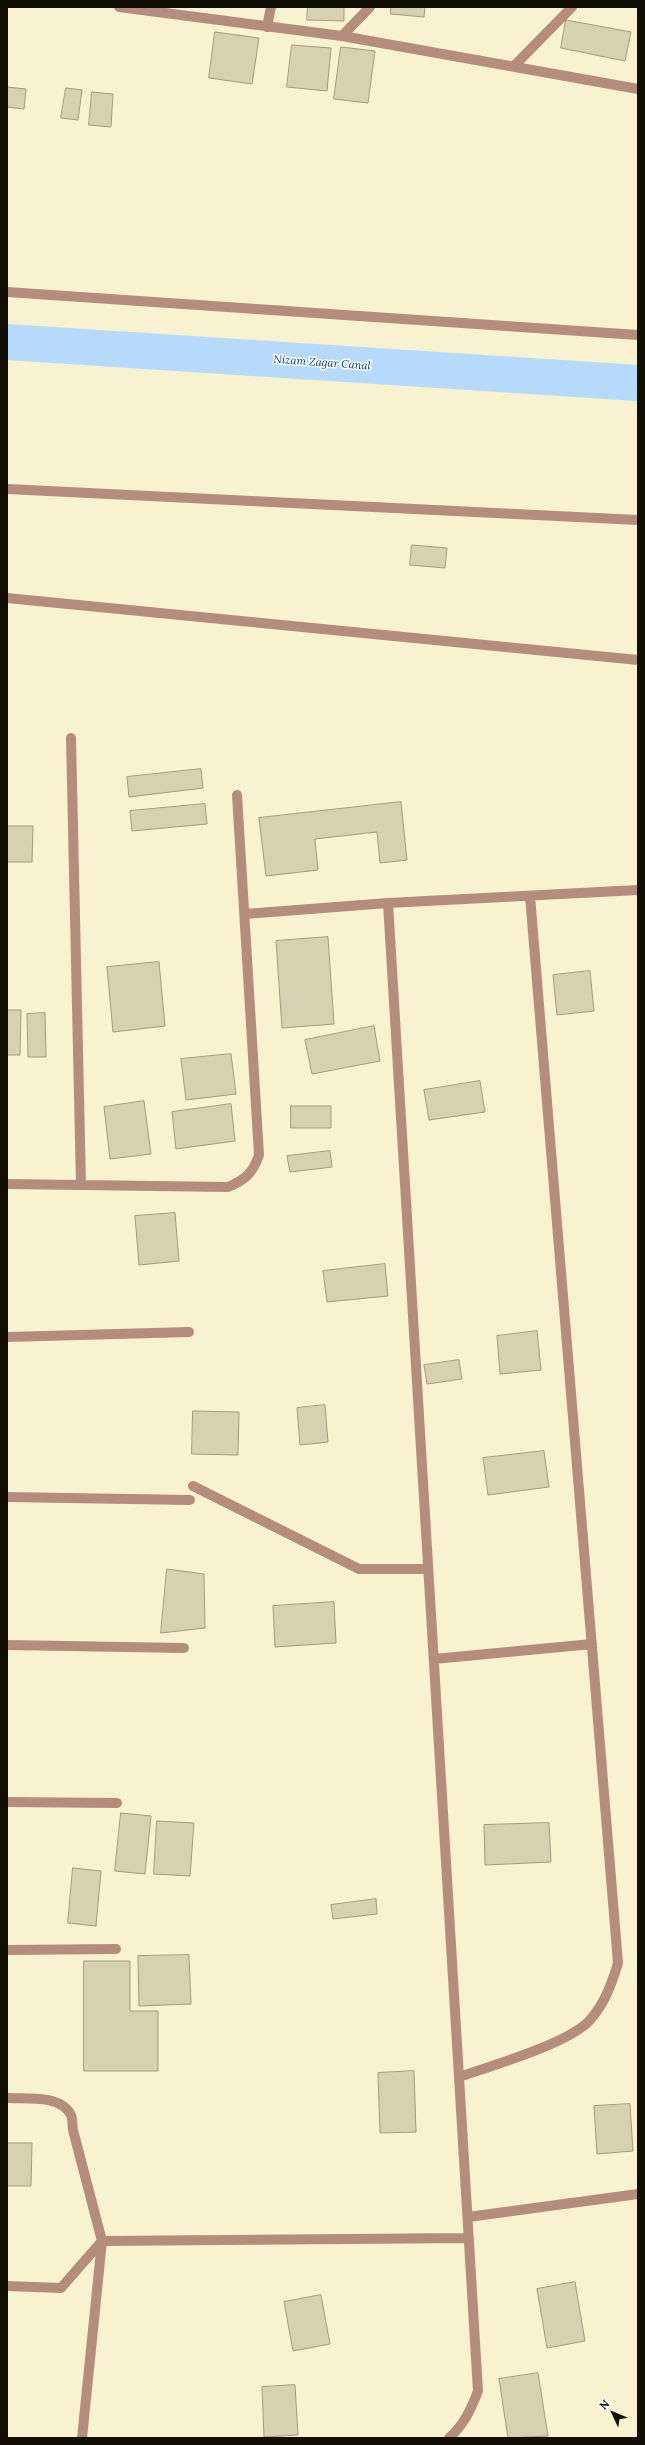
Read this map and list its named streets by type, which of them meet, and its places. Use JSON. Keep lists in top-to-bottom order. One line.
{"water":["Nizam Zagar Canal"],"north":"top left"}
